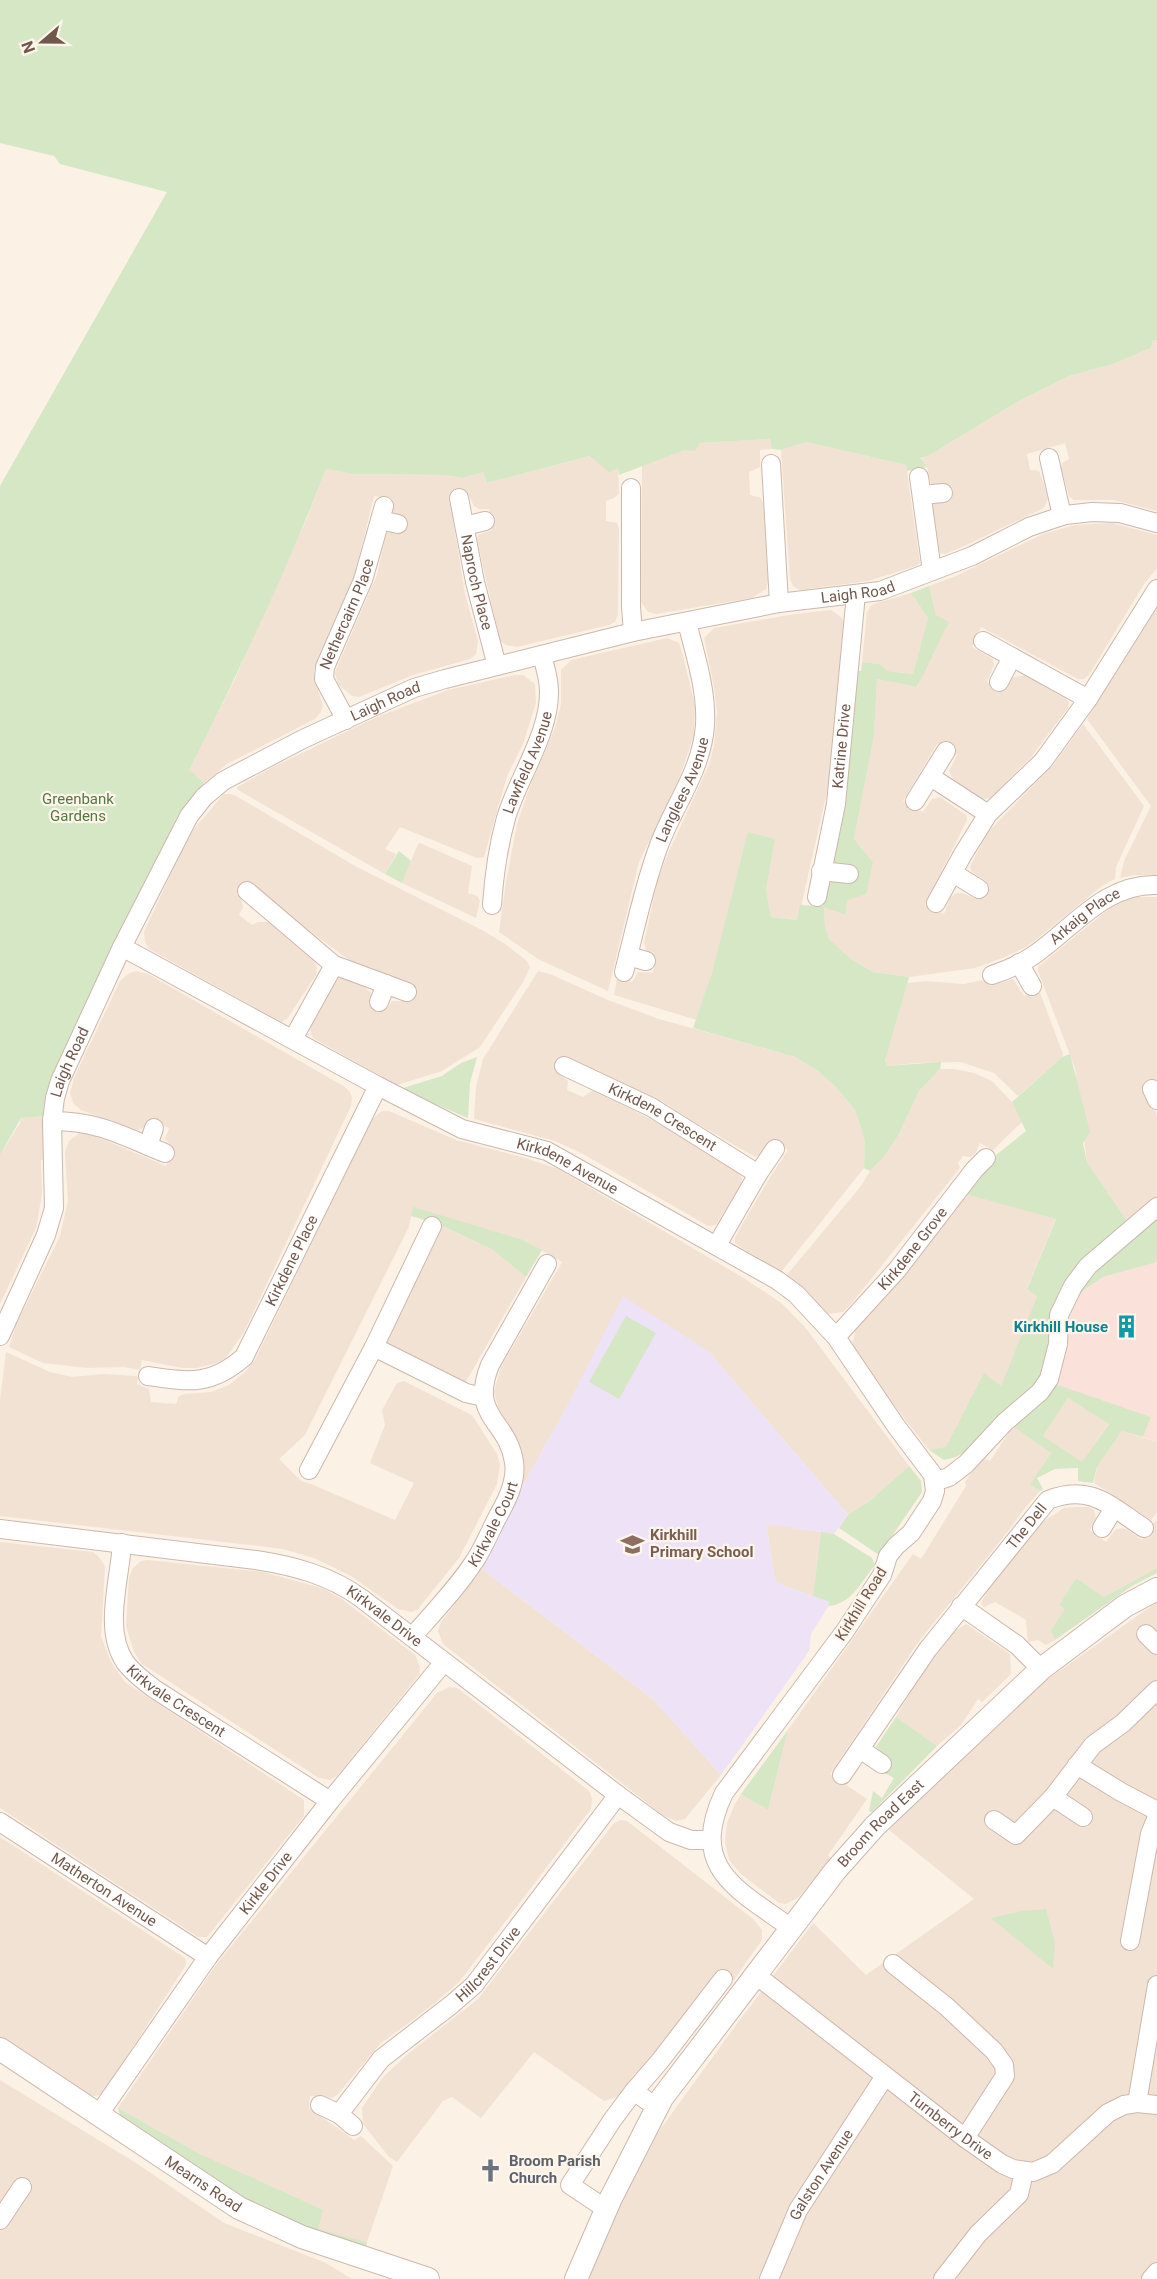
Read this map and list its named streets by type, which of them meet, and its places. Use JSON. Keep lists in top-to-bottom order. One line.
{"streets":{"street":["Naproch Place","Laigh Road","Nethercairn Place","Katrine Drive","Lawfield Avenue","Langlees Avenue","Arkaig Place","Kirkdene Crescent","Kirkdene Avenue","Kirkdene Grove","Kirkdene Place","Kirkvale Court","The Dell","Kirkhill Road","Kirkvale Drive","Kirkvale Crescent","Broom Road East","Kirkle Drive","Matherton Avenue","Hillcrest Drive","Turnberry Drive","Galston Avenue","Mearns Road"]},"crossings":[["Naproch Place","Laigh Road"],["Laigh Road","Nethercairn Place"],["Laigh Road","Katrine Drive"],["Laigh Road","Lawfield Avenue"],["Laigh Road","Langlees Avenue"],["Laigh Road","Kirkdene Avenue"],["Kirkdene Avenue","Kirkdene Grove"],["Kirkdene Avenue","Kirkdene Place"],["Kirkdene Avenue","Kirkhill Road"],["Kirkvale Court","Kirkvale Drive"],["Kirkhill Road","Kirkvale Drive"],["Kirkhill Road","Broom Road East"],["Kirkvale Drive","Kirkvale Crescent"],["Kirkvale Drive","Kirkle Drive"],["Kirkvale Drive","Hillcrest Drive"],["Kirkvale Crescent","Kirkle Drive"],["Broom Road East","Turnberry Drive"],["Kirkle Drive","Matherton Avenue"],["Kirkle Drive","Mearns Road"],["Turnberry Drive","Galston Avenue"]],"parks":["Greenbank Gardens"],"places":{"building":["Kirkhill House"],"school or university":["Kirkhill Primary School"],"church":["Broom Parish Church"]},"north":"left"}
